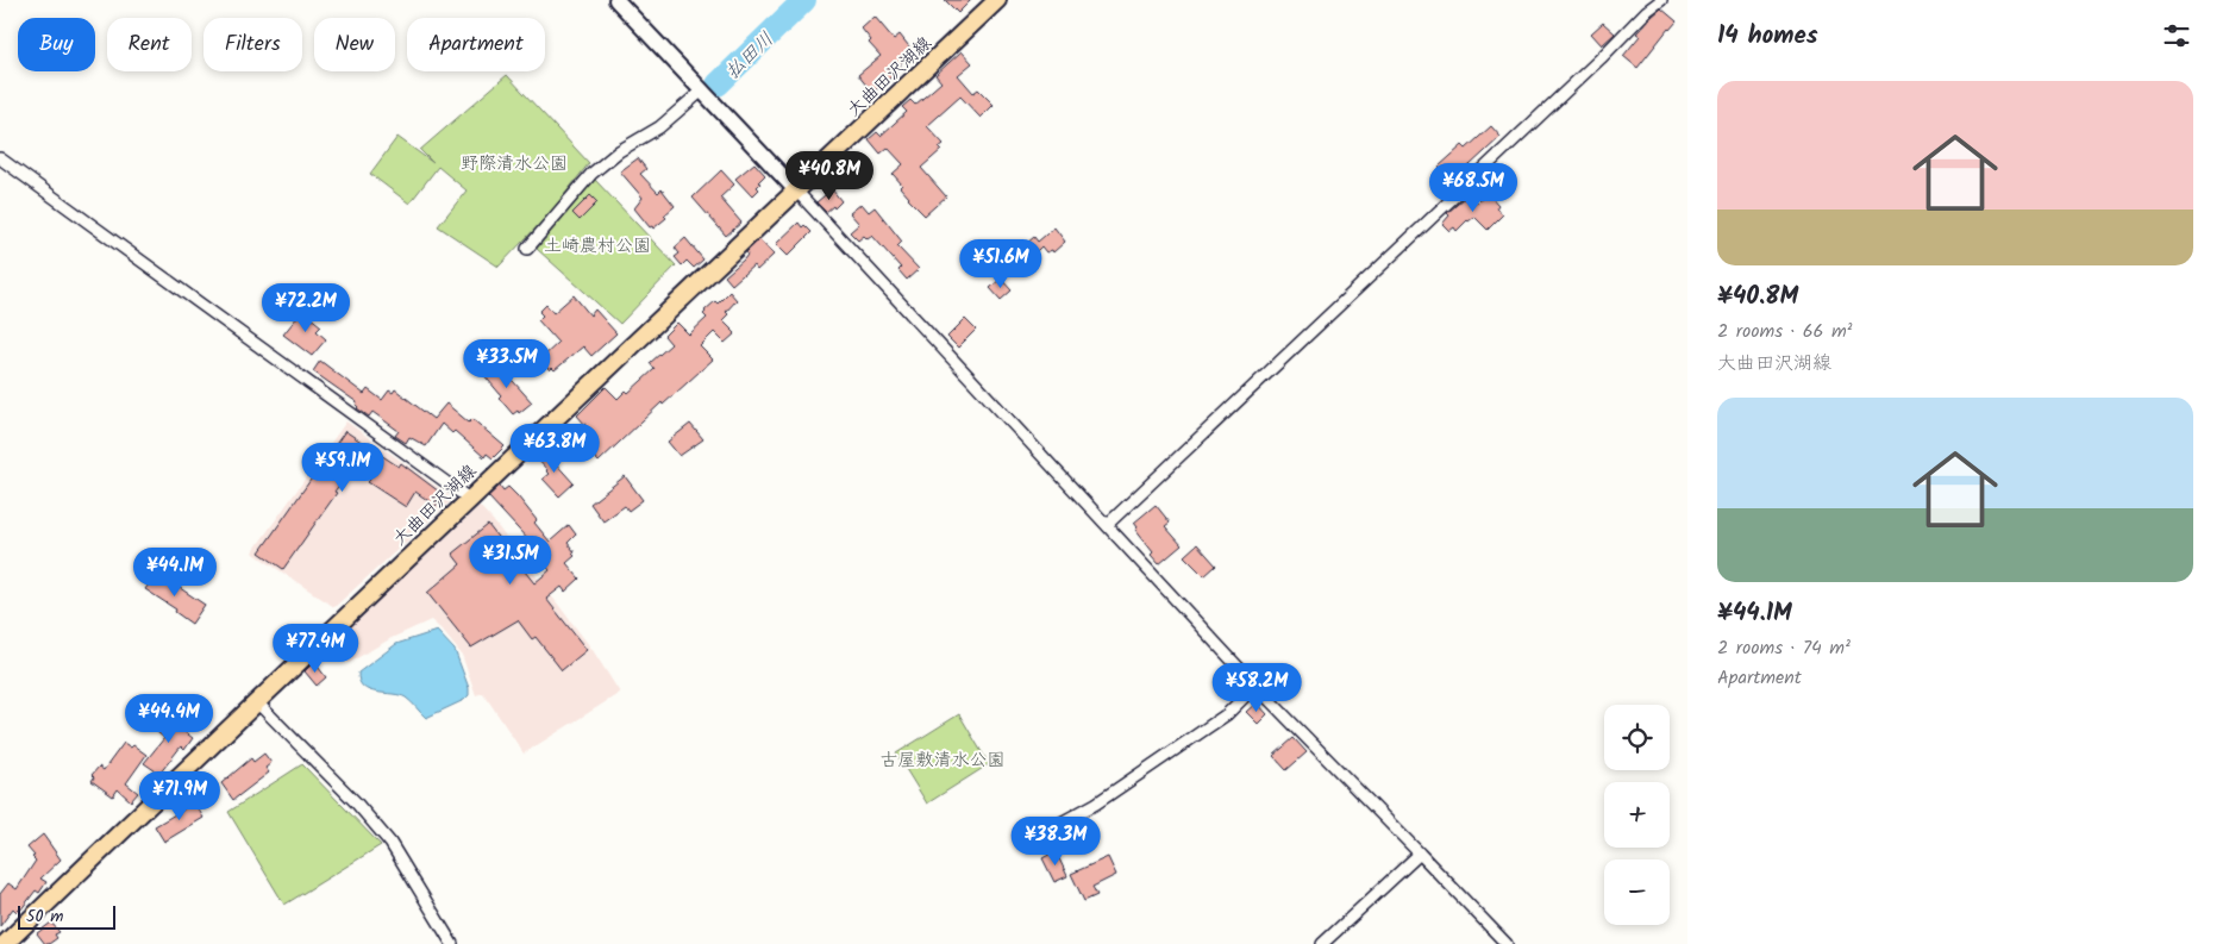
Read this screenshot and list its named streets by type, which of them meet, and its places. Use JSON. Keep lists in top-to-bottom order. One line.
{"streets":{"main road":["大曲田沢湖線"]},"water":["払田川"],"parks":["野際清水公園","土崎農村公園","古屋敷清水公園"],"scale_bar":"50 m","page":{"heading":"14 homes","chip":["Buy","Rent","Filters","New","Apartment"],"list":[{"name":"¥40.8M","note":"2 rooms · 66 m² · 大曲田沢湖線"},{"name":"¥44.1M","note":"2 rooms · 74 m² · Apartment"}],"price":["¥40.8M","¥68.5M","¥51.6M","¥72.2M","¥33.5M","¥63.8M","¥59.1M","¥31.5M","¥44.1M","¥77.4M","¥58.2M","¥44.4M","¥71.9M","¥38.3M"],"map_buttons":["+","−"],"scale":"50 m"}}
